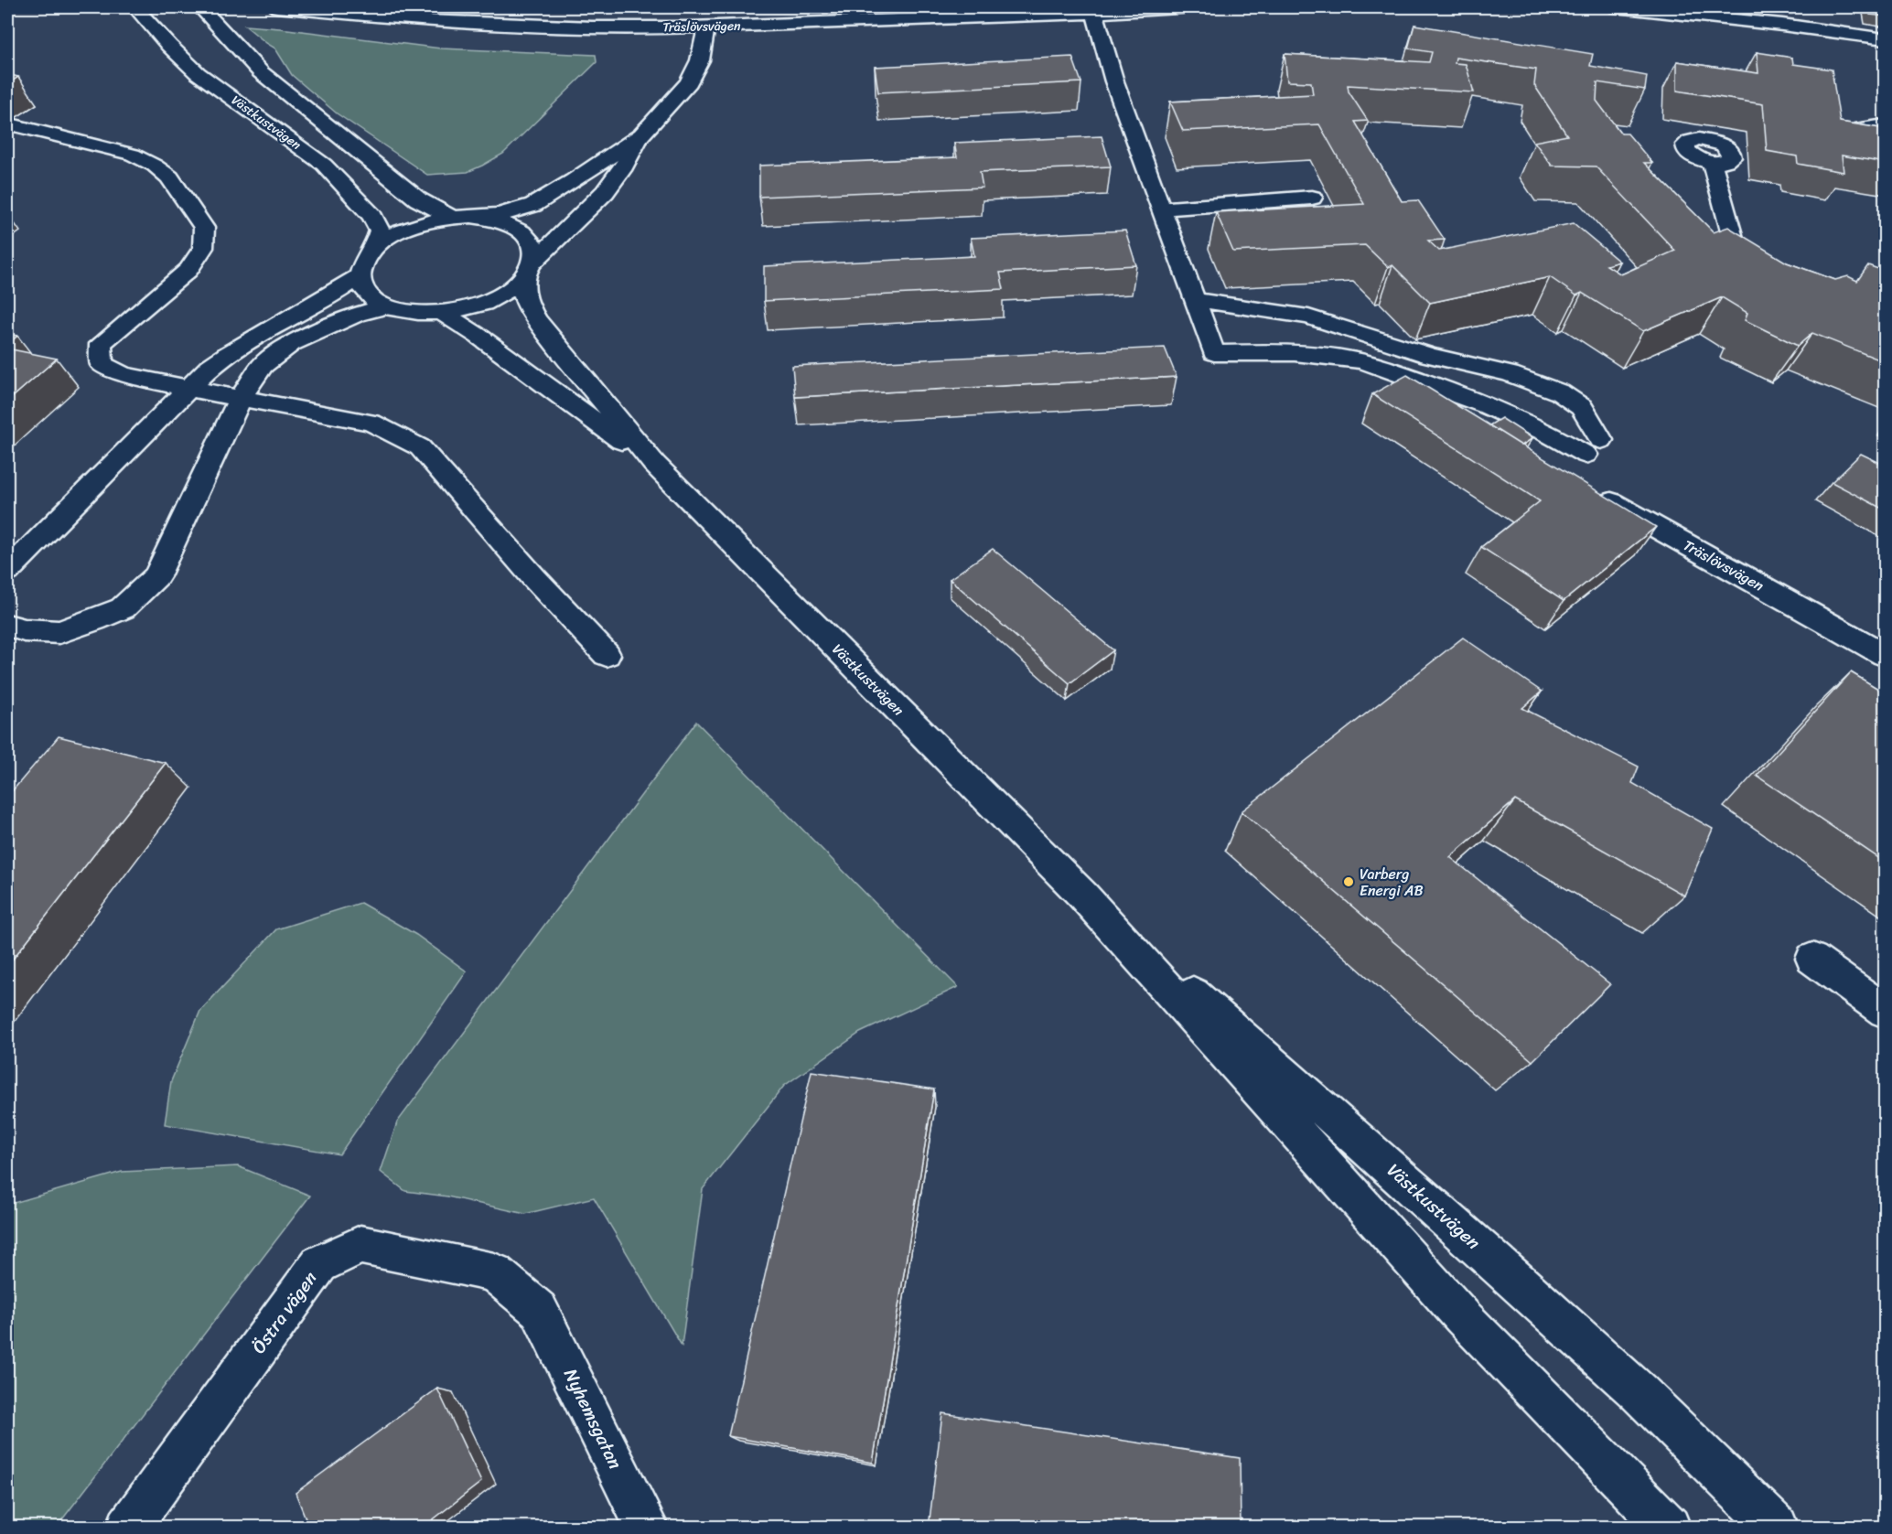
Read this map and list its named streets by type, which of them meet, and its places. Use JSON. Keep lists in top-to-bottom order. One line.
{"streets":{"street":["Träslövsvägen","Västkustvägen","Östra vägen","Nyhemsgatan"]},"crossings":[["Östra vägen","Nyhemsgatan"]],"places":["Varberg Energi AB"]}
